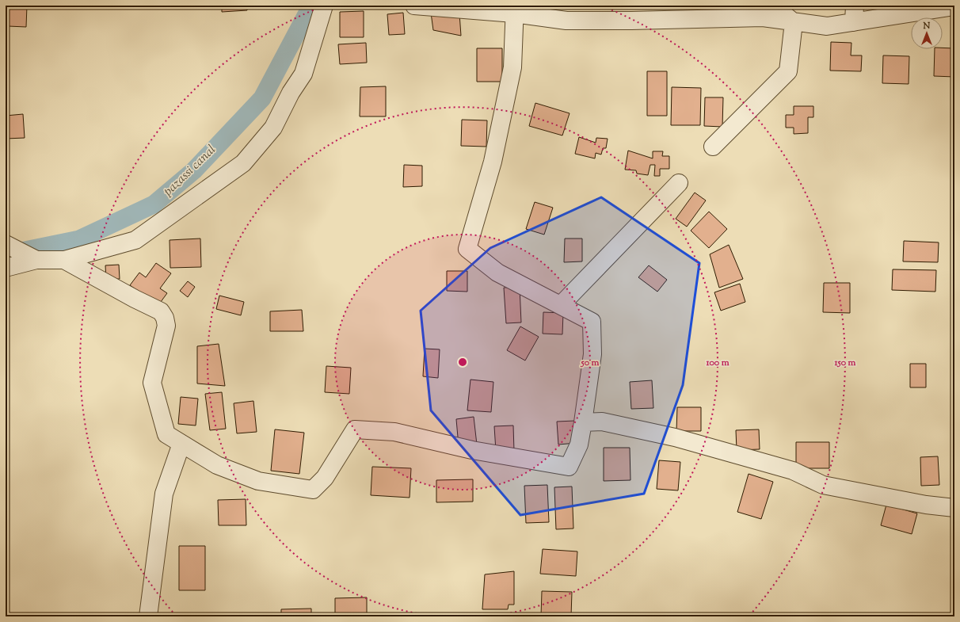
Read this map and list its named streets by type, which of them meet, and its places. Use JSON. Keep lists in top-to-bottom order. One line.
{"water":["pazassi canal"],"north":"top","rings":["50 m","100 m","150 m"]}
